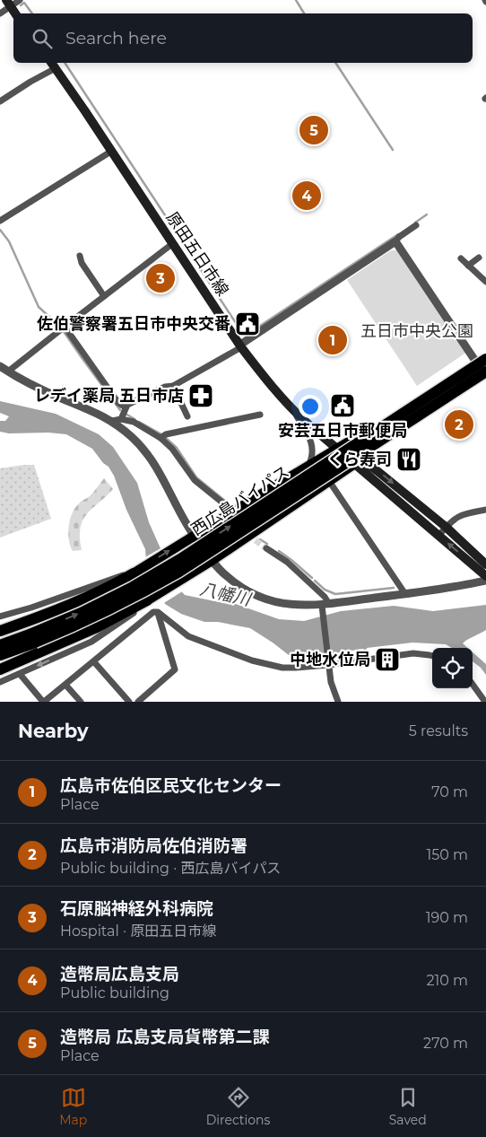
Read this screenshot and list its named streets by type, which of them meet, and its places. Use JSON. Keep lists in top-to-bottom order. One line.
{"streets":{"highway":["西広島バイパス"],"main road":["原田五日市線"]},"crossings":[["原田五日市線","西広島バイパス"]],"water":["八幡川"],"parks":["五日市中央公園"],"places":{"public building":["佐伯警察署五日市中央交番","安芸五日市郵便局"],"pharmacy":["レデイ薬局 五日市店"],"restaurant":["くら寿司"],"building":["中地水位局"]},"page":{"search":"Search here","pins":["5","4","3","1","2"],"heading":["Nearby","5 results"],"list":[{"mark":"1","name":"広島市佐伯区民文化センター","note":"Place","value":"70 m"},{"mark":"2","name":"広島市消防局佐伯消防署","note":"Public building · 西広島バイパス","value":"150 m"},{"mark":"3","name":"石原脳神経外科病院","note":"Hospital · 原田五日市線","value":"190 m"},{"mark":"4","name":"造幣局広島支局","note":"Public building","value":"210 m"},{"mark":"5","name":"造幣局 広島支局貨幣第二課","note":"Place","value":"270 m"}],"nav":["Map","Directions","Saved"]}}
